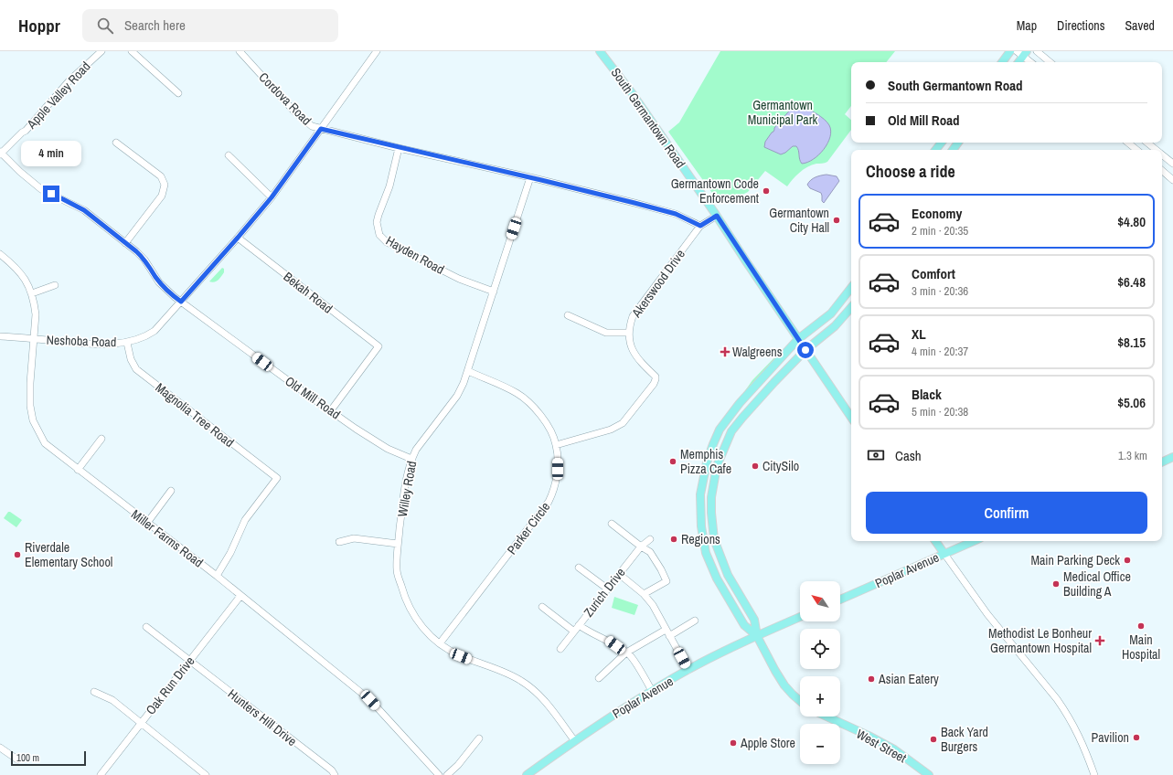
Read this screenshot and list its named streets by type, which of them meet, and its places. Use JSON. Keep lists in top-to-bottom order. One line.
{"streets":{"main road":["South Germantown Road","Poplar Avenue","West Street"],"street":["Apple Valley Road","Cordova Road","Hayden Road","Akerswood Drive","Bekah Road","Neshoba Road","Old Mill Road","Magnolia Tree Road","Willey Road","Parker Circle","Miller Farms Road","Zurich Drive","Oak Run Drive","Hunters Hill Drive"]},"crossings":[["Apple Valley Road","Old Mill Road"],["Cordova Road","Hayden Road"],["Cordova Road","Akerswood Drive"],["Cordova Road","Neshoba Road"],["Cordova Road","Willey Road"],["South Germantown Road","Akerswood Drive"],["Hayden Road","Willey Road"],["Akerswood Drive","Parker Circle"],["Bekah Road","Neshoba Road"],["Bekah Road","Old Mill Road"],["Neshoba Road","Old Mill Road"],["Neshoba Road","Magnolia Tree Road"],["Neshoba Road","Miller Farms Road"],["Old Mill Road","Willey Road"],["Magnolia Tree Road","Miller Farms Road"],["Willey Road","Parker Circle"],["Willey Road","Poplar Avenue"],["Miller Farms Road","Oak Run Drive"],["Oak Run Drive","Hunters Hill Drive"]],"parks":["Germantown Municipal Park"],"places":{"other":["Germantown Code Enforcement","Germantown City Hall","Memphis Pizza Cafe","CitySilo","Regions","Riverdale Elementary School","Main Parking Deck","Medical Office Building A","Main Hospital","Asian Eatery","Pavilion","Back Yard Burgers","Apple Store"],"health":["Walgreens","Methodist Le Bonheur Germantown Hospital"]},"scale_bar":"100 m","north":"top left","page":{"header":"Hoppr","search":"Search here","nav":["Map","Directions","Saved"],"banner":["South Germantown Road","Old Mill Road"],"bubble":"4 min","heading":"Choose a ride","list":[{"name":"Economy","note":"2 min · 20:35","value":"$4.80"},{"name":"Comfort","note":"3 min · 20:36","value":"$6.48"},{"name":"XL","note":"4 min · 20:37","value":"$8.15"},{"name":"Black","note":"5 min · 20:38","value":"$5.06"}],"pay":["Cash","1.3 km"],"buttons":"Confirm","map_buttons":["+","−"],"scale":"100 m"}}
